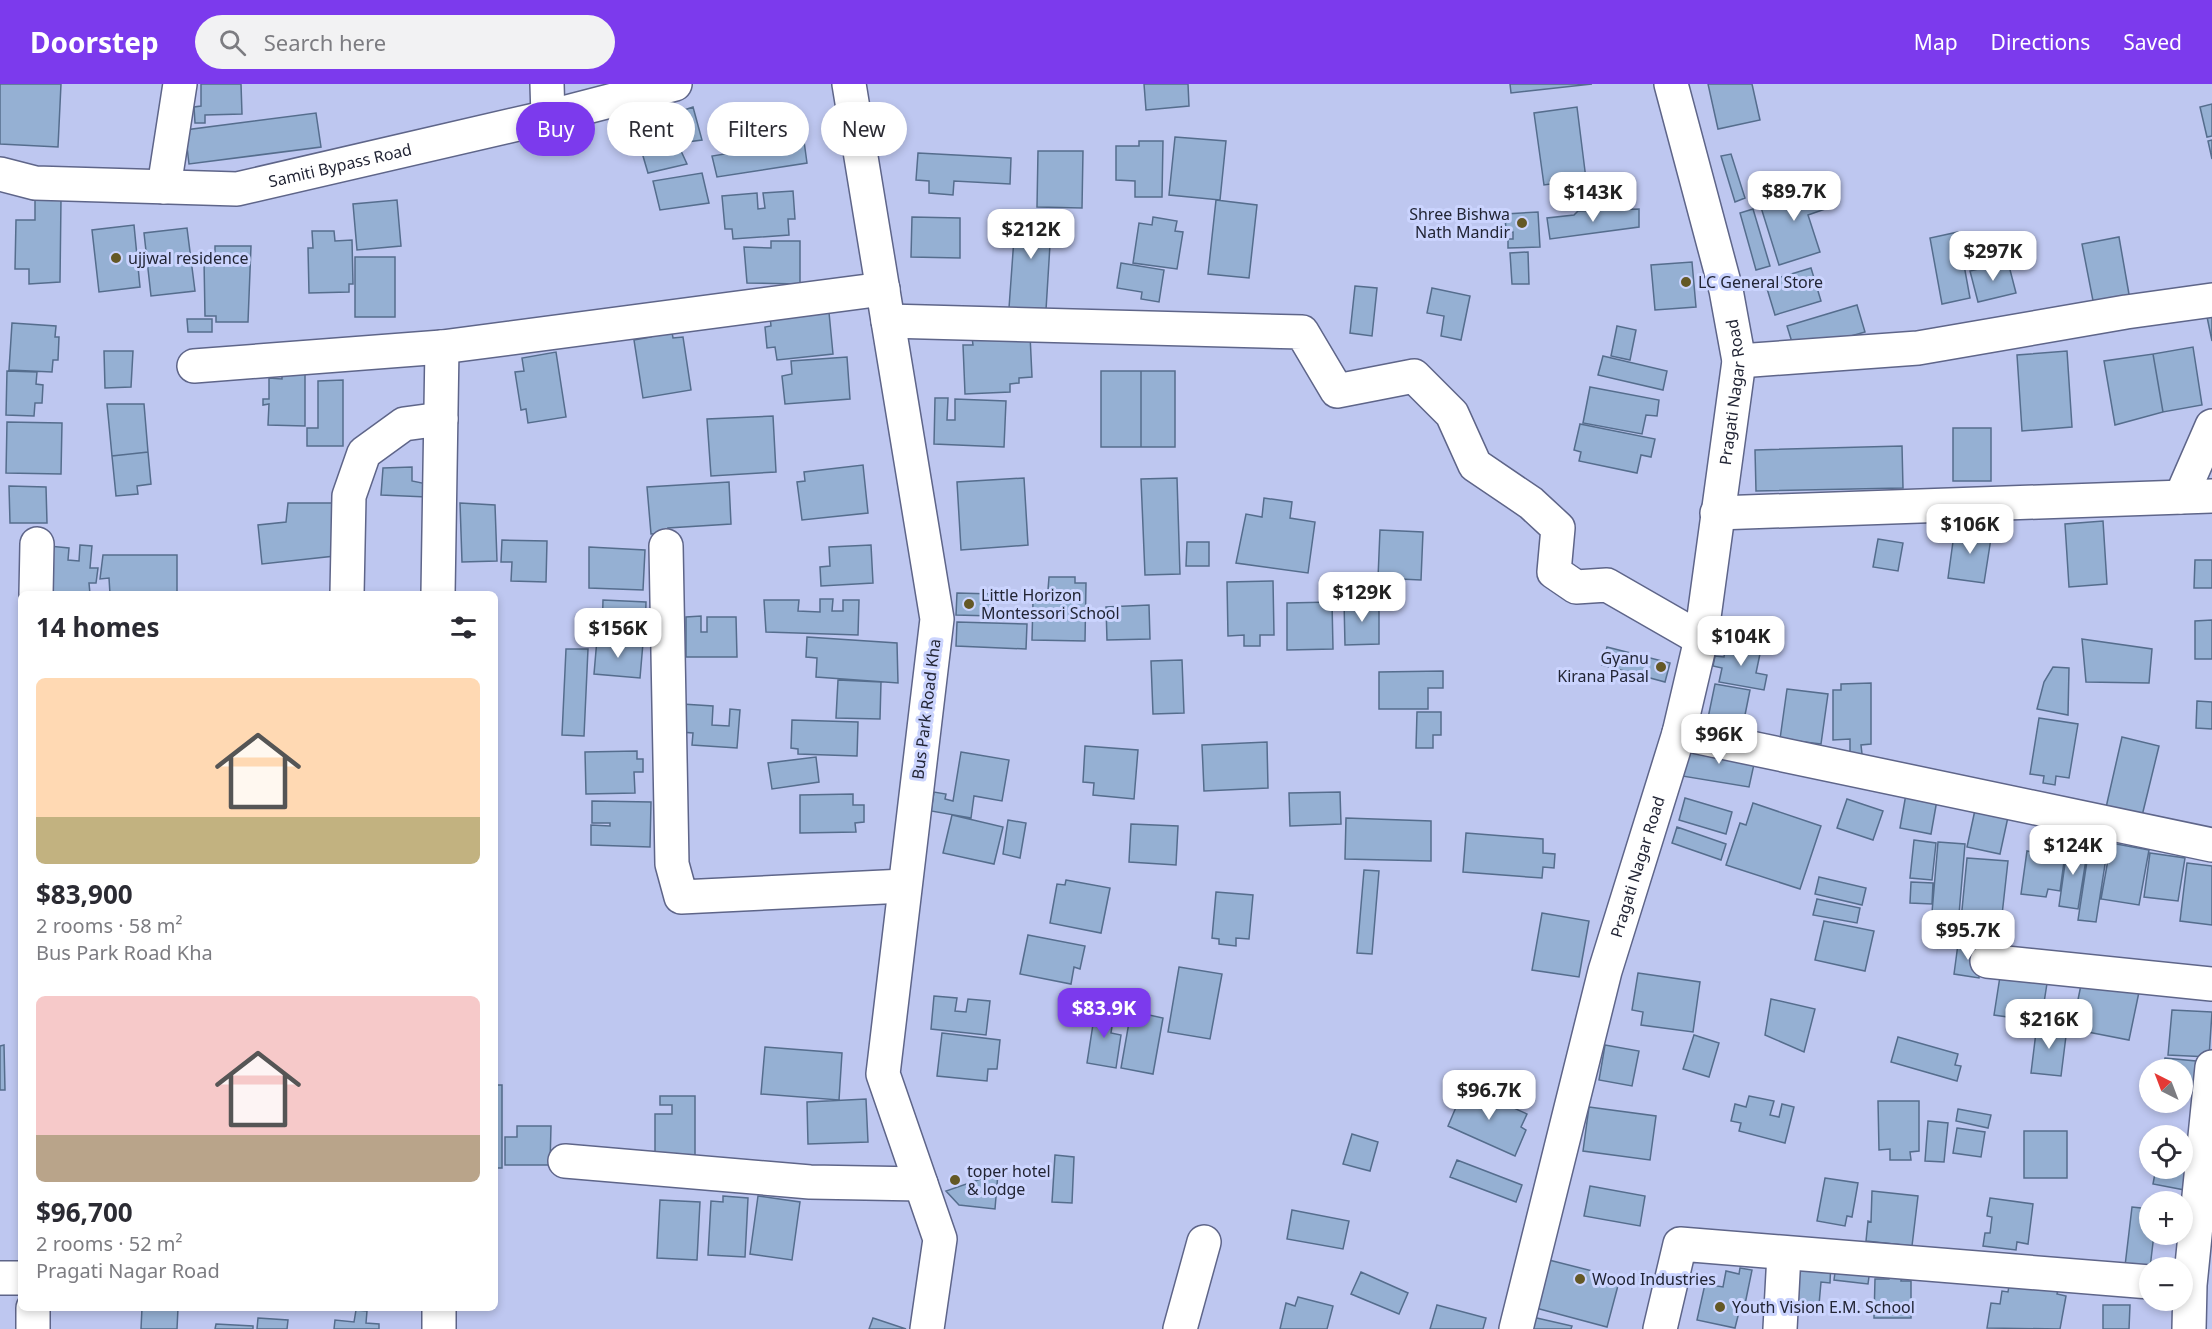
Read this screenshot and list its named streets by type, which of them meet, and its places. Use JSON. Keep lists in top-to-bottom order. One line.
{"streets":{"street":["Samiti Bypass Road","Pragati Nagar Road","Bus Park Road Kha"]},"places":["Shree Bishwa Nath Mandir","ujjwal residence","LC General Store","Little Horizon Montessori School","Gyanu Kirana Pasal","toper hotel & lodge","Wood Industries","Youth Vision E.M. School"],"north":"top left","page":{"header":"Doorstep","search":"Search here","nav":["Map","Directions","Saved"],"chip":["Buy","Rent","Filters","New"],"price":["$89.7K","$143K","$212K","$297K","$106K","$129K","$156K","$104K","$96K","$124K","$95.7K","$83.9K","$216K","$96.7K"],"heading":"14 homes","list":[{"name":"$83,900","note":"2 rooms · 58 m² · Bus Park Road Kha"},{"name":"$96,700","note":"2 rooms · 52 m² · Pragati Nagar Road"}],"map_buttons":["+","−"]}}
